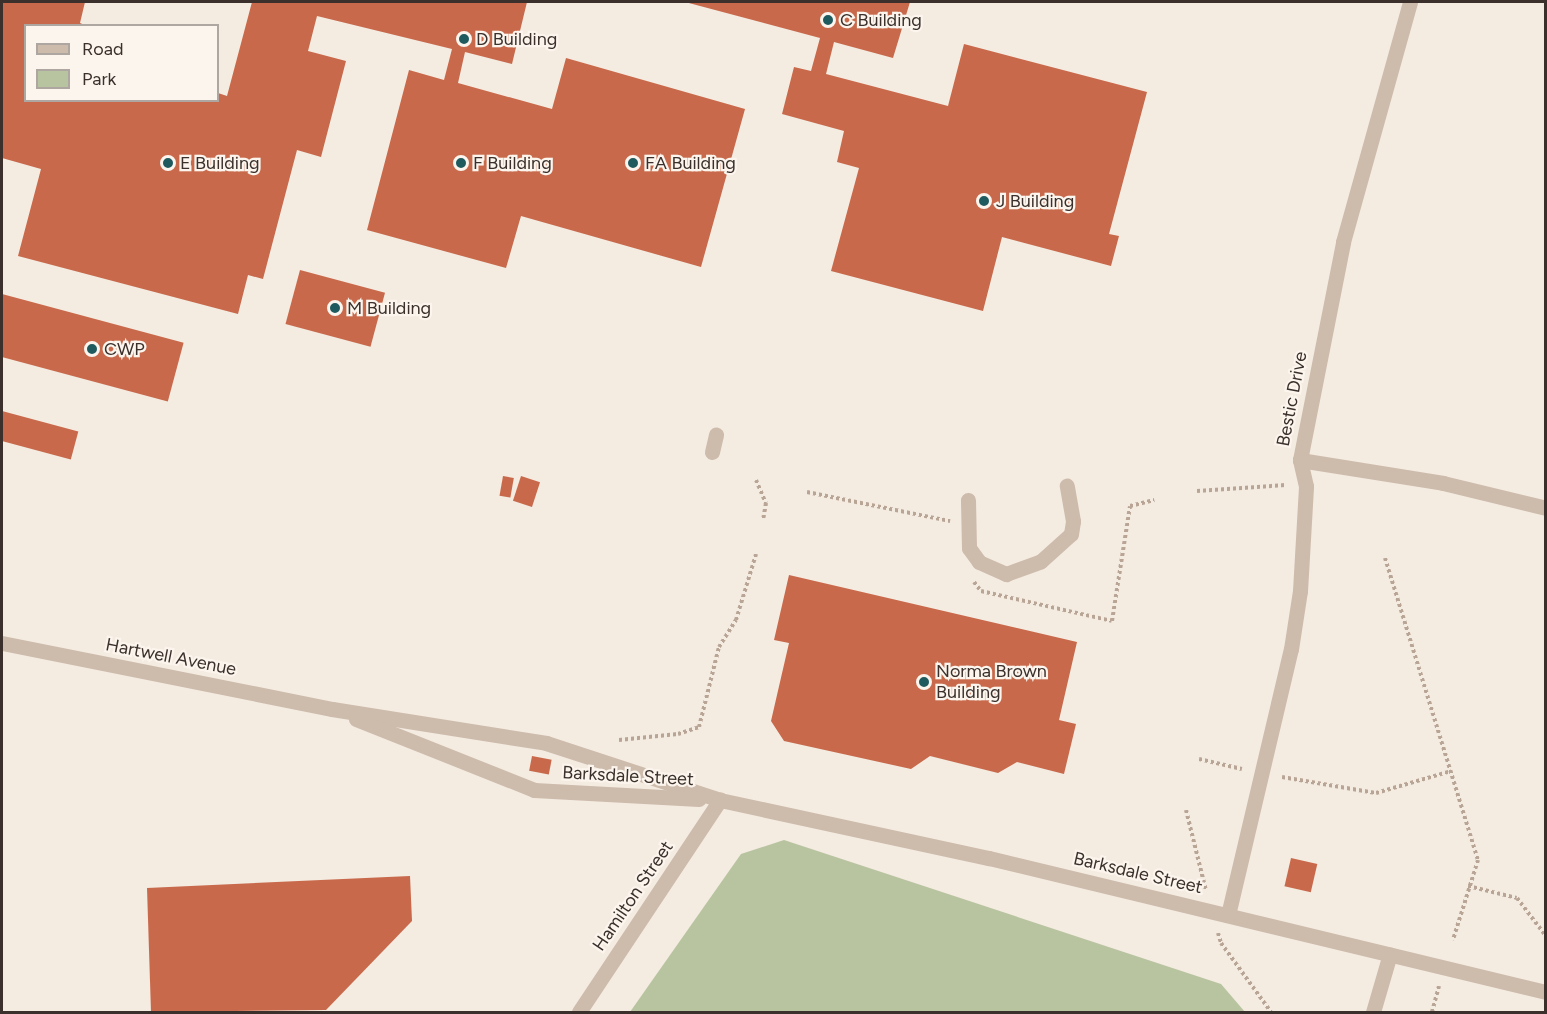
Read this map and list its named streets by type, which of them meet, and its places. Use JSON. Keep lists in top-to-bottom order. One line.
{"streets":{"street":["Bestic Drive","Hartwell Avenue","Barksdale Street","Hamilton Street"]},"crossings":[["Bestic Drive","Barksdale Street"],["Hartwell Avenue","Barksdale Street"],["Barksdale Street","Hamilton Street"]],"places":["C Building","D Building","E Building","F Building","FA Building","J Building","M Building","CWP","Norma Brown Building"],"legend":["Road","Park"]}
